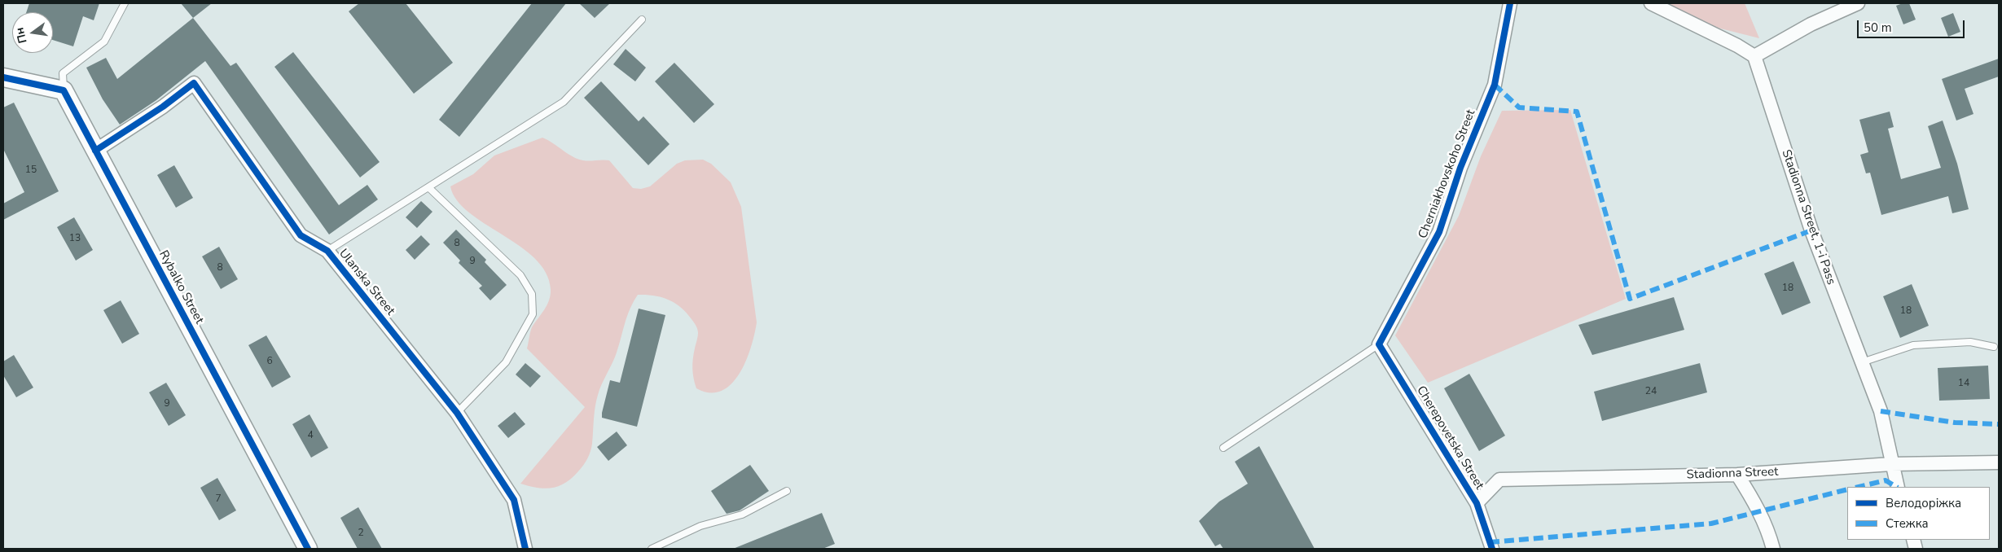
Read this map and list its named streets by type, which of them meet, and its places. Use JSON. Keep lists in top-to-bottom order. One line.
{"streets":{"street":["Cherniakhovskoho Street","Stadionna Street, 1-i Pass","Ulanska Street","Rybalko Street","Cherepovetska Street","Stadionna Street"]},"crossings":[["Cherniakhovskoho Street","Cherepovetska Street"],["Stadionna Street, 1-i Pass","Stadionna Street"],["Ulanska Street","Rybalko Street"],["Cherepovetska Street","Stadionna Street"]],"house_numbers":["15","13","8","9","8","18","18","6","14","24","9","4","7","2"],"legend":["Велодоріжка","Стежка"],"scale_bar":"50 m","north":"left"}
